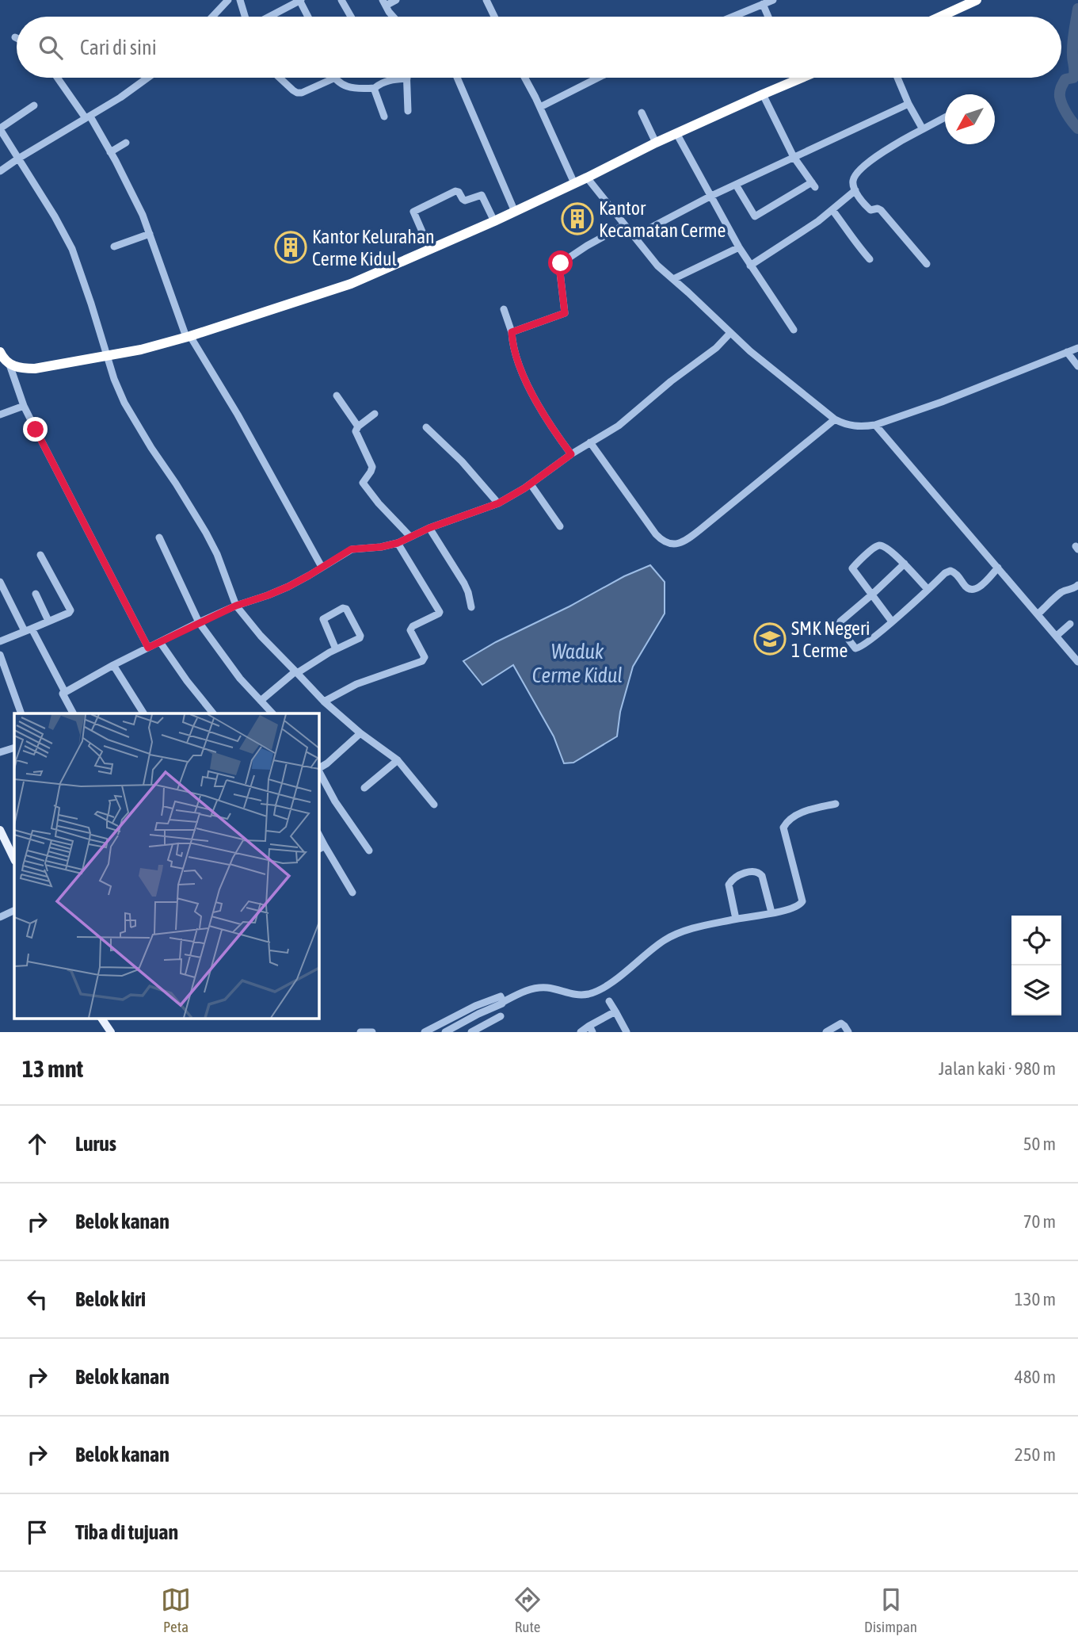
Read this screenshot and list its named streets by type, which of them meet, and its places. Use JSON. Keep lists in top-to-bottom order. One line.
{"water":["Waduk Cerme Kidul"],"places":{"building":["Kantor Kecamatan Cerme","Kantor Kelurahan Cerme Kidul"],"school or university":["SMK Negeri 1 Cerme"]},"north":"bottom left","page":{"search":"Cari di sini","heading":["13 mnt","Jalan kaki · 980 m"],"list":[["Lurus","50 m"],["Belok kanan","70 m"],["Belok kiri","130 m"],["Belok kanan","480 m"],["Belok kanan","250 m"],"Tiba di tujuan"],"nav":["Peta","Rute","Disimpan"]}}
